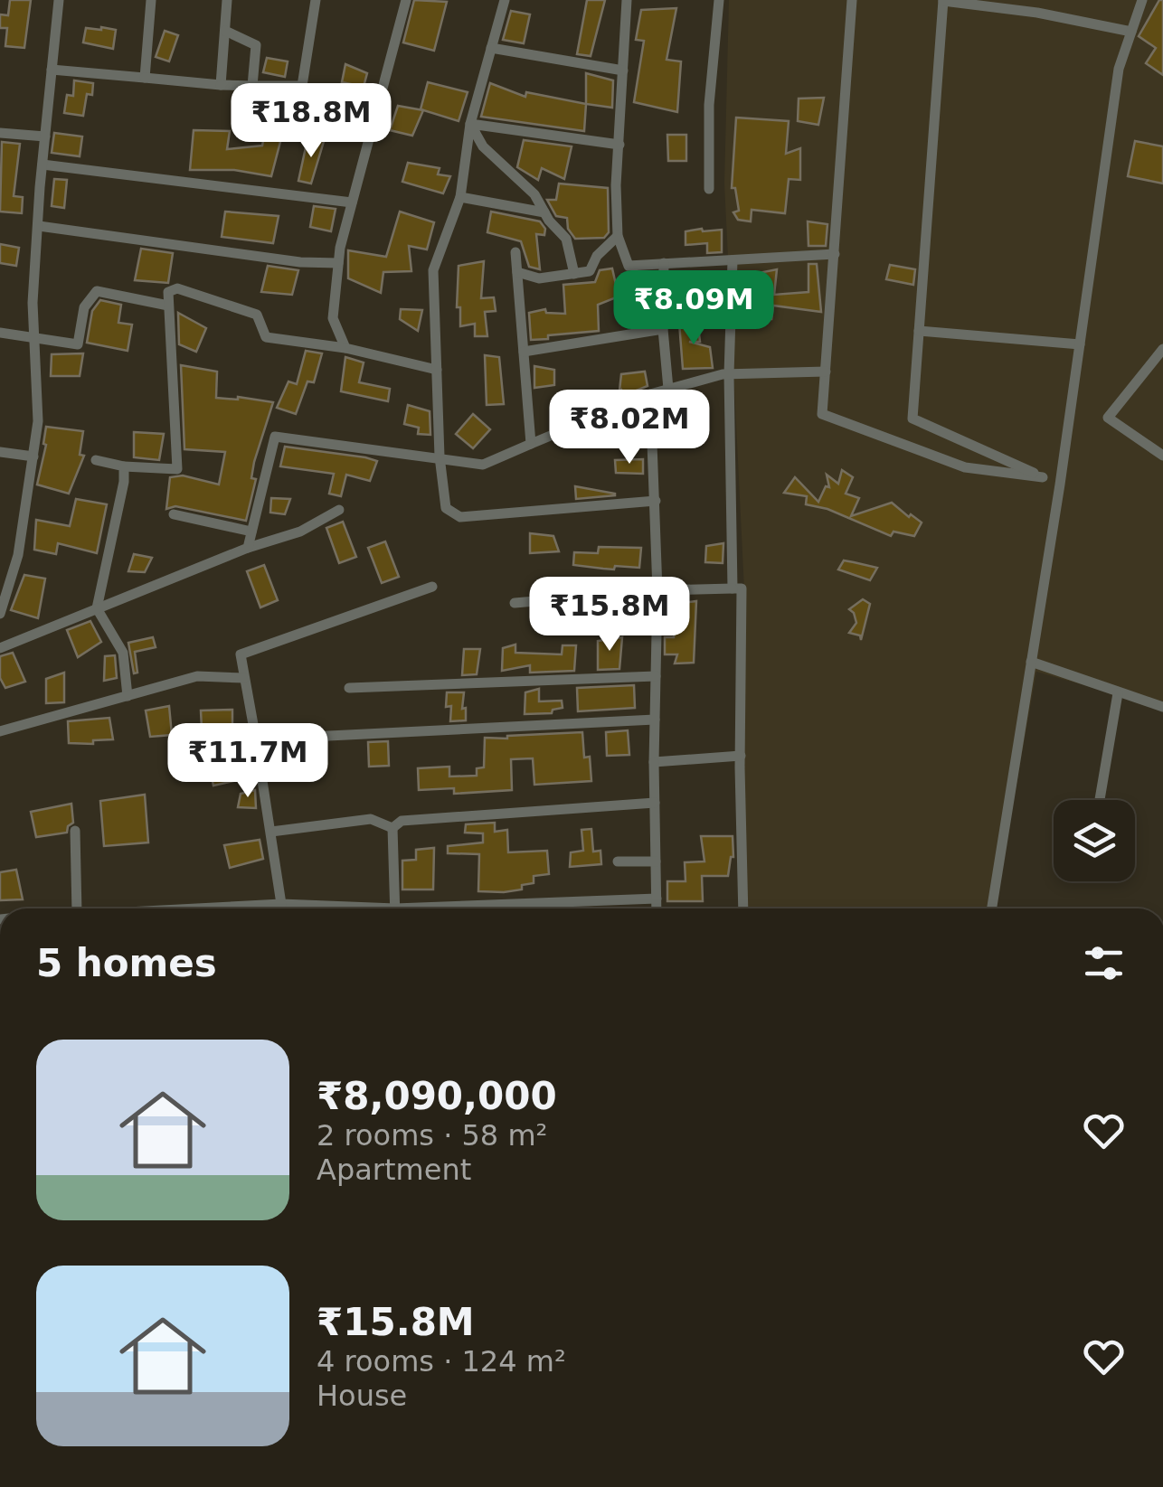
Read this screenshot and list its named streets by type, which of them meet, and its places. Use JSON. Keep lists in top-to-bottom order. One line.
{"page":{"price":["₹18.8M","₹8.09M","₹8.02M","₹15.8M","₹11.7M"],"heading":"5 homes","list":[{"name":"₹8,090,000","note":"2 rooms · 58 m² · Apartment"},{"name":"₹15.8M","note":"4 rooms · 124 m² · House"}]}}
